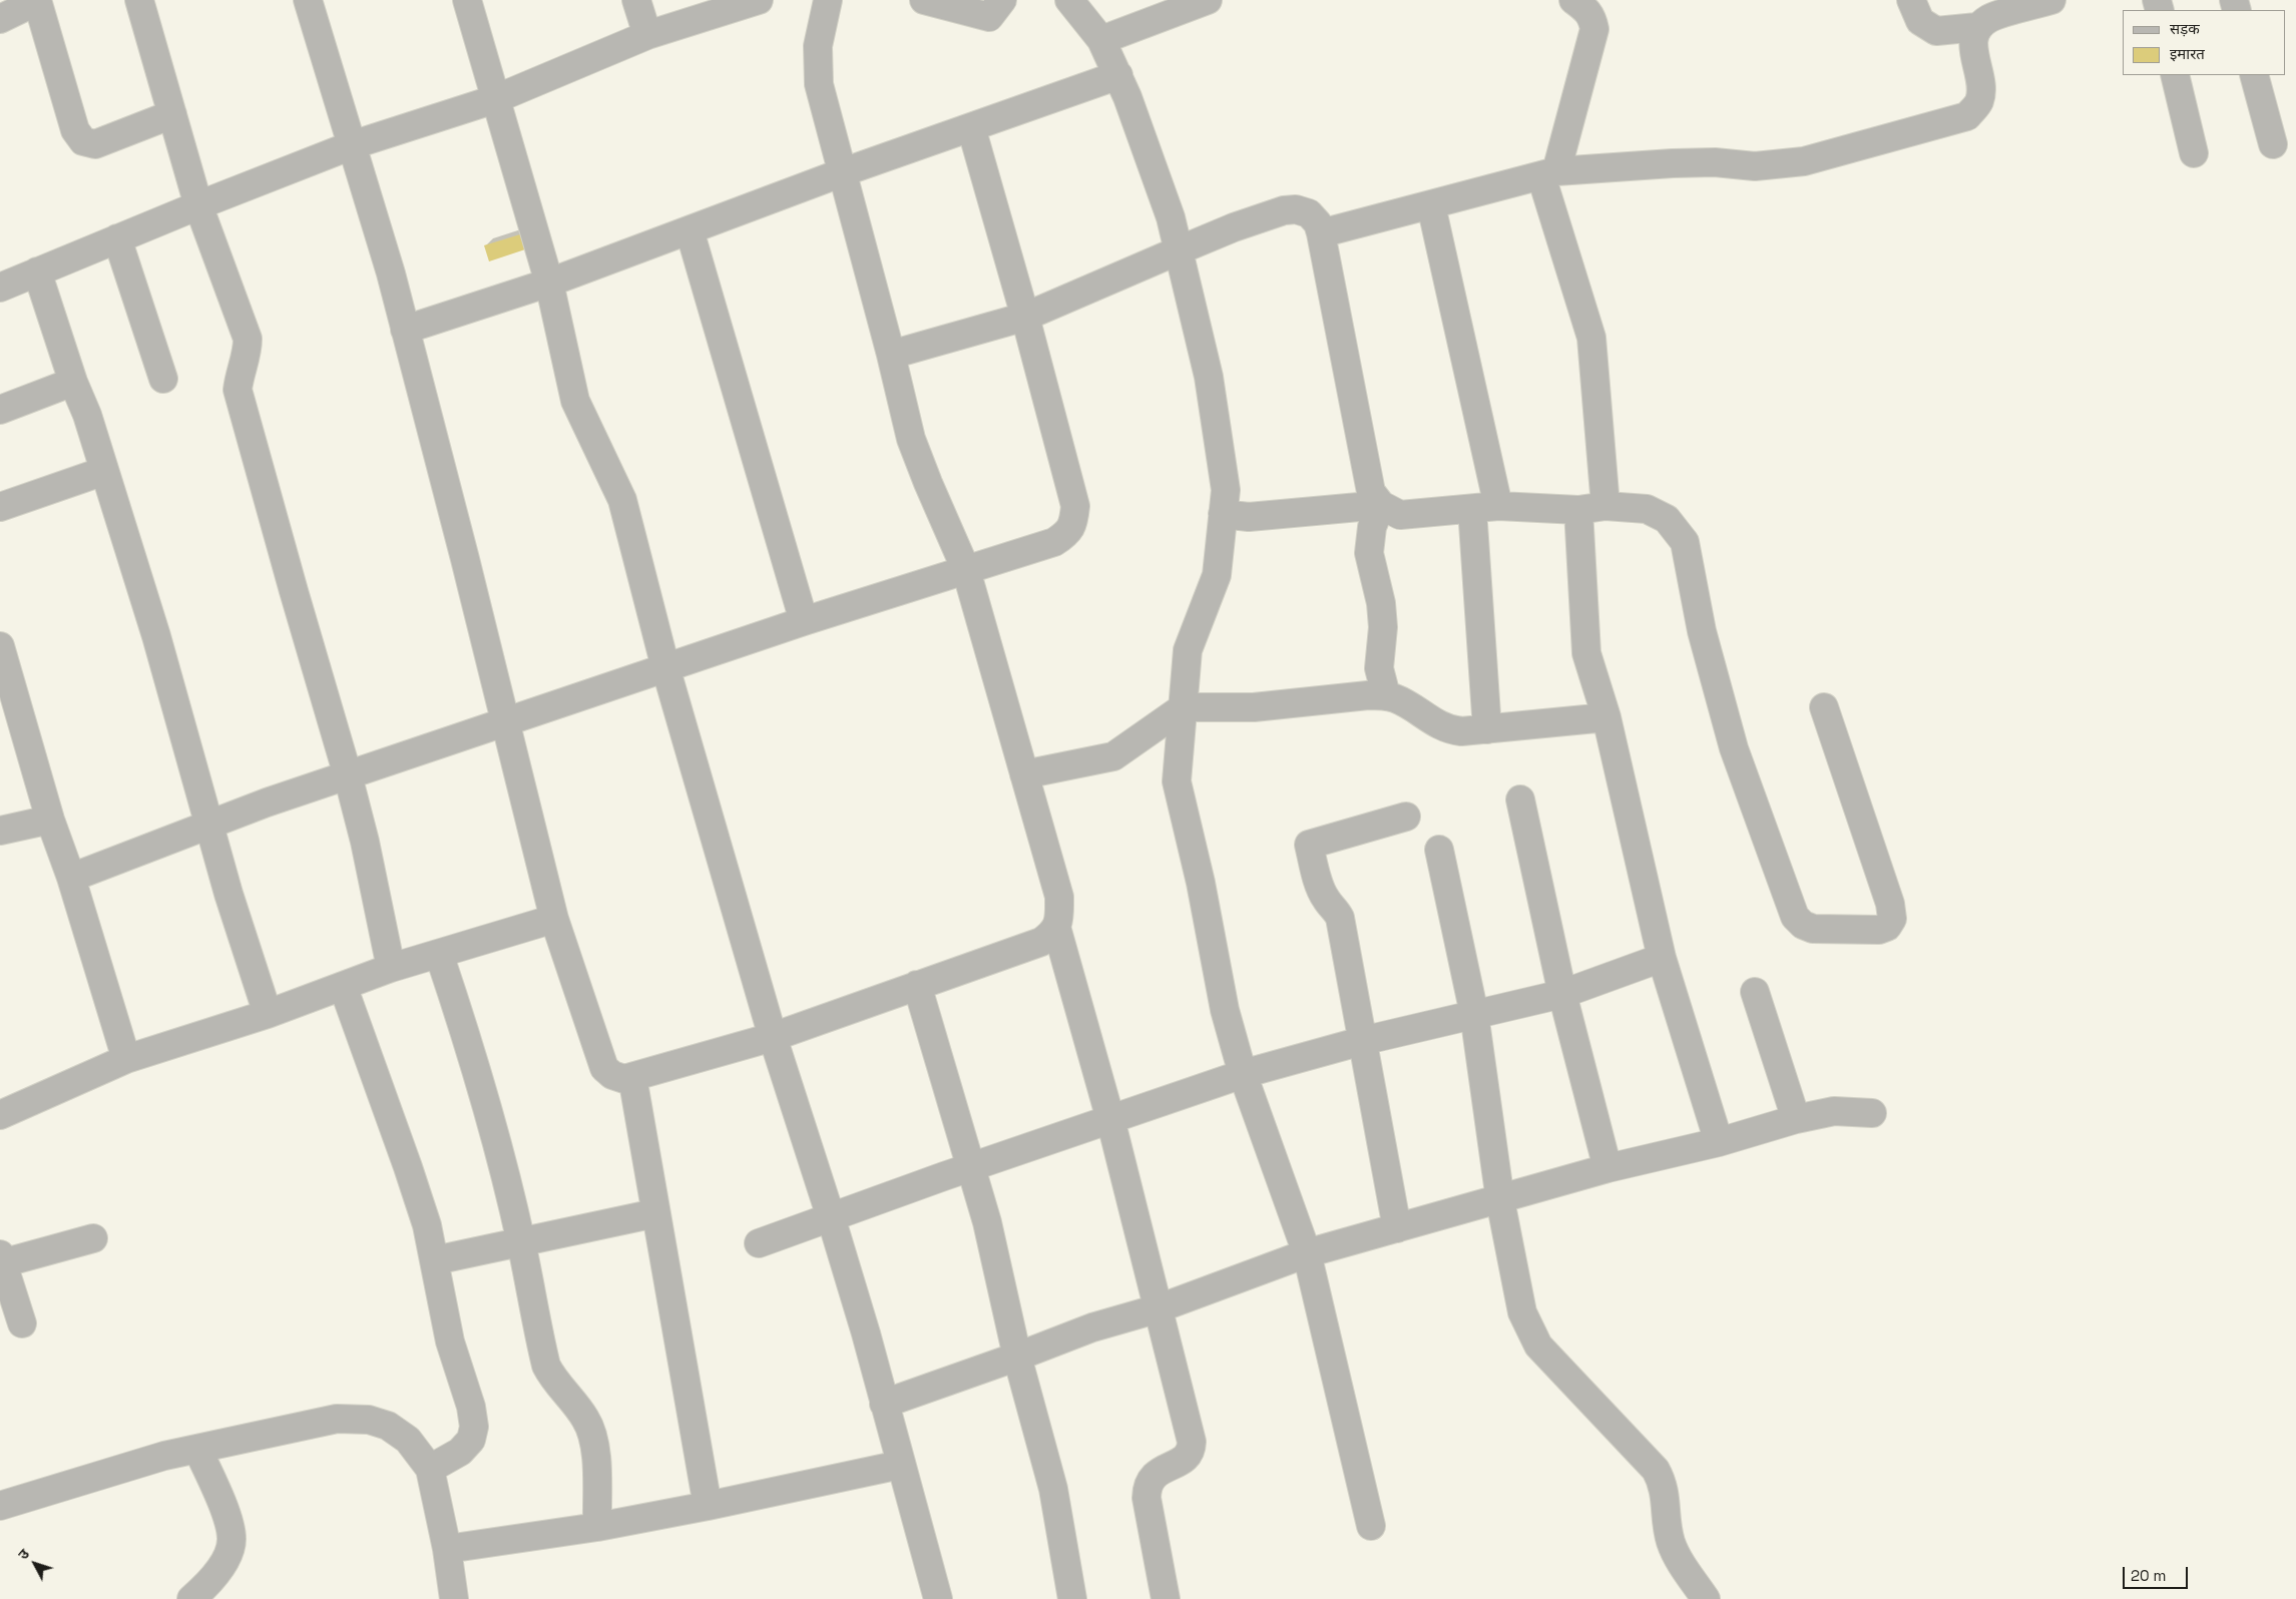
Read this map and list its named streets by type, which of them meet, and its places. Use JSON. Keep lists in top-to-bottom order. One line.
{"legend":["सड़क","इमारत"],"scale_bar":"20 m","north":"top left"}
